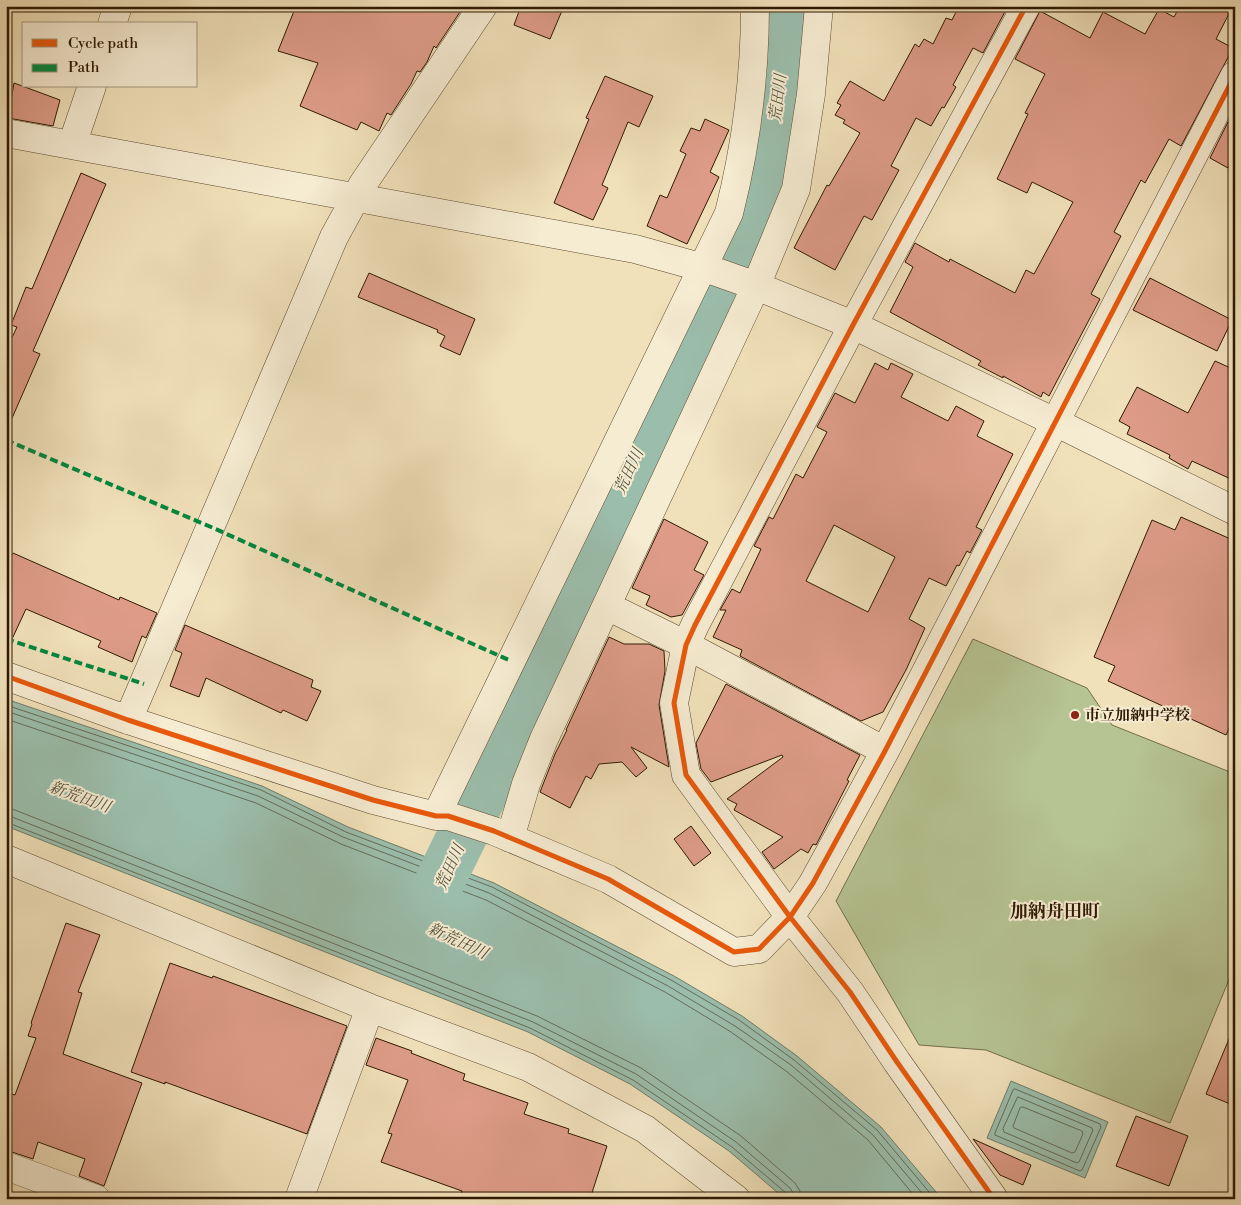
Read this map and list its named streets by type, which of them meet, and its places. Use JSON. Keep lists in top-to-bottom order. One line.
{"districts":["加納舟田町"],"water":["荒田川","新荒田川"],"places":["市立加納中学校"],"legend":["Cycle path","Path"]}
